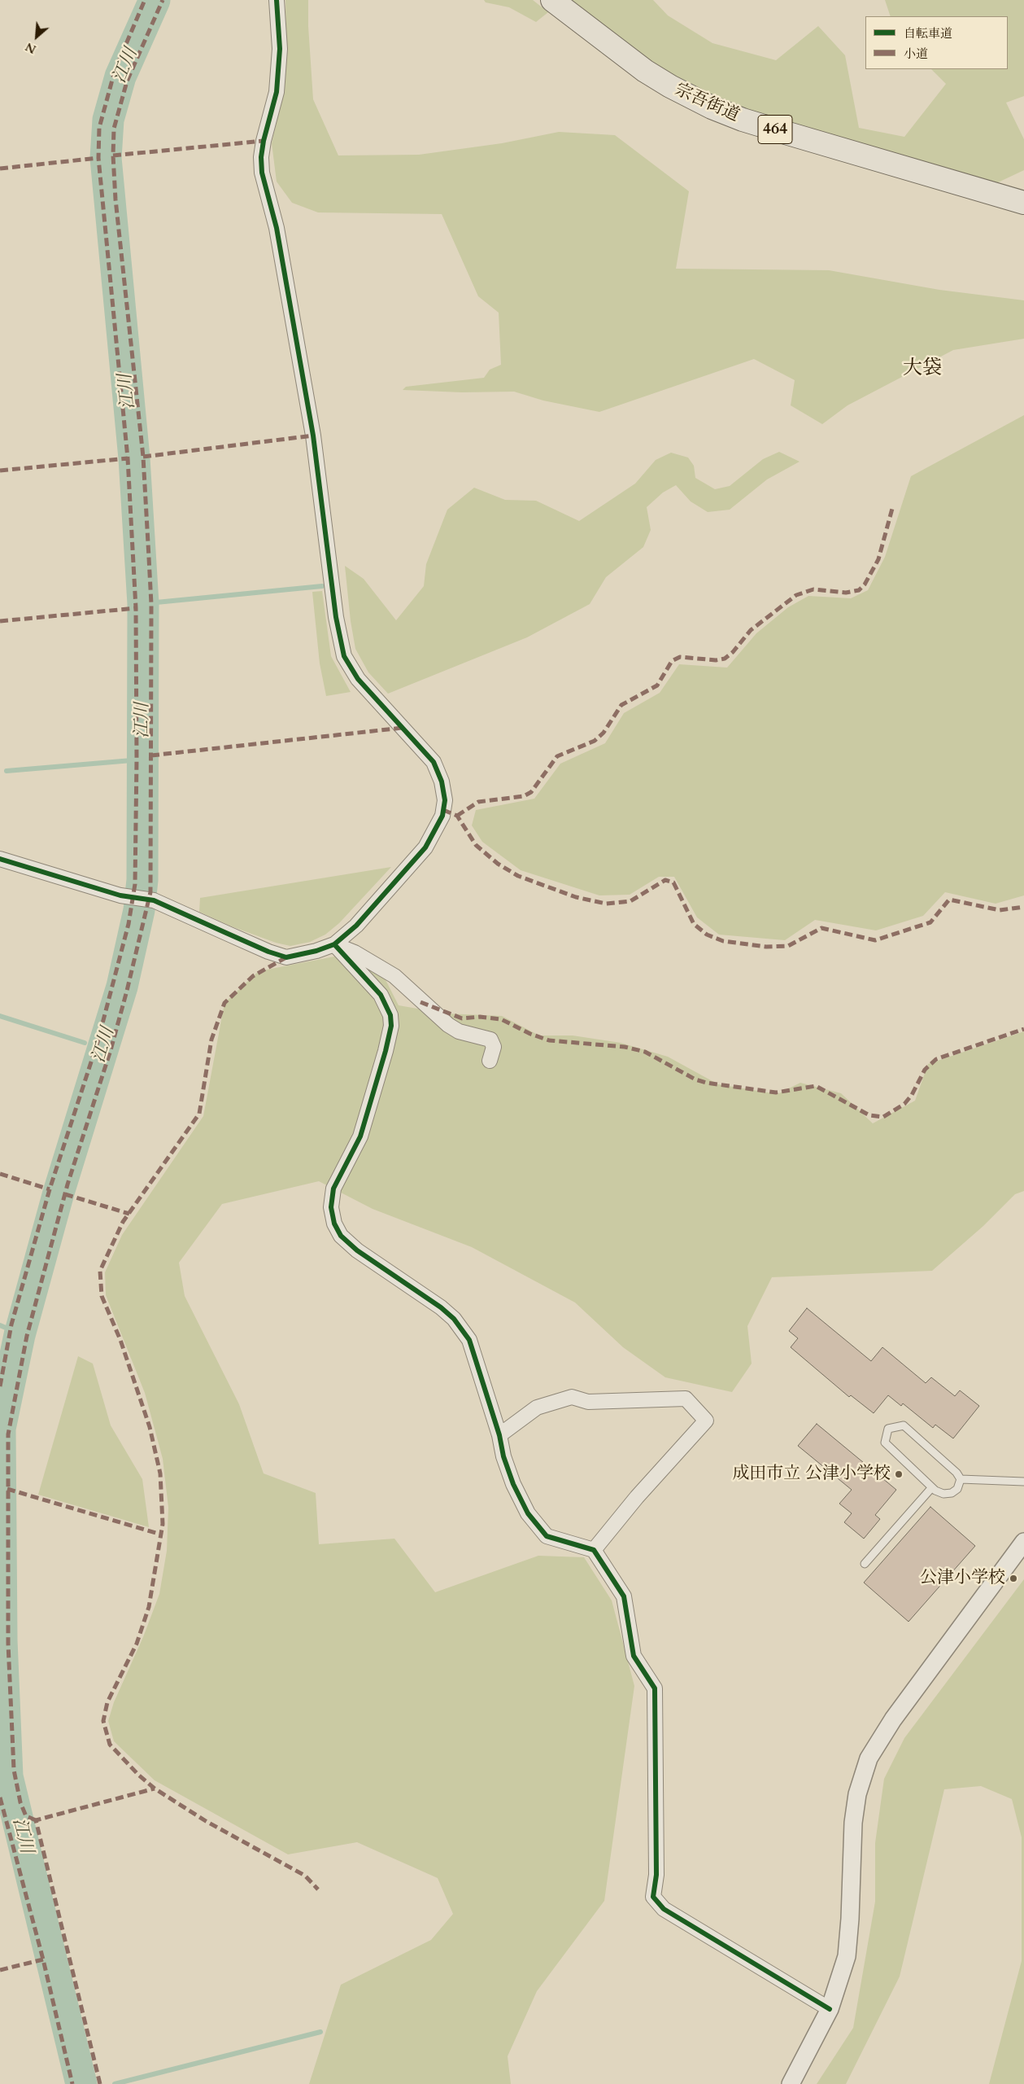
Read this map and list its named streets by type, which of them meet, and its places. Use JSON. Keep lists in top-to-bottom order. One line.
{"streets":{"highway":["宗吾街道","464"]},"districts":["大袋"],"water":["江川"],"places":["成田市立 公津小学校","公津小学校"],"legend":["自転車道","小道"],"north":"bottom left"}
